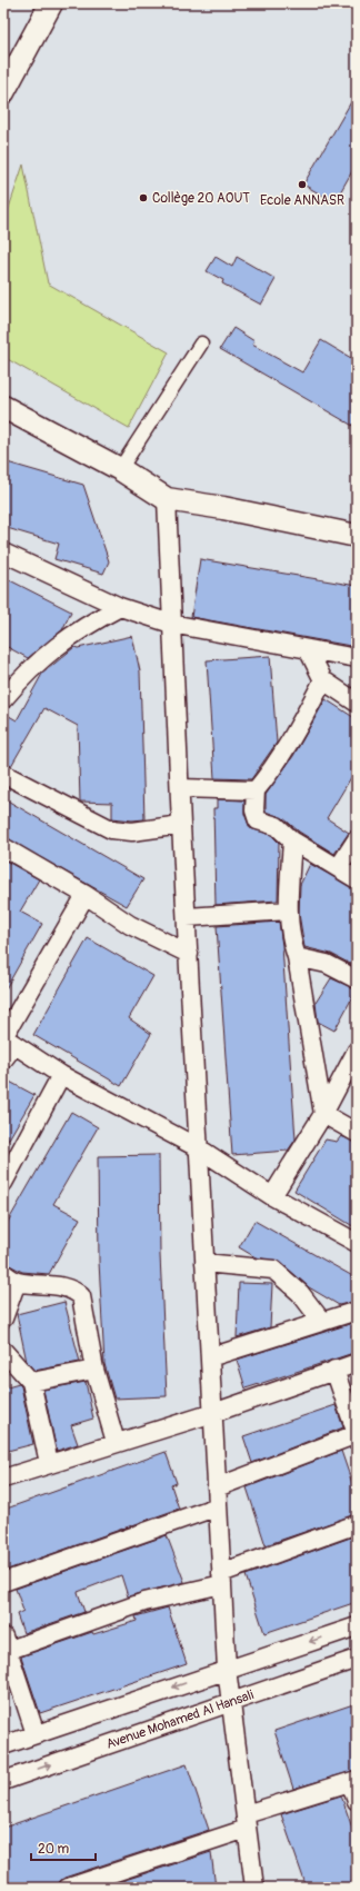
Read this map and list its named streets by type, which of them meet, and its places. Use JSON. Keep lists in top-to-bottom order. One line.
{"streets":{"street":["Avenue Mohamed Al Hansali"]},"places":["Ecole ANNASR","Collège 20 AOUT"],"scale_bar":"20 m"}
